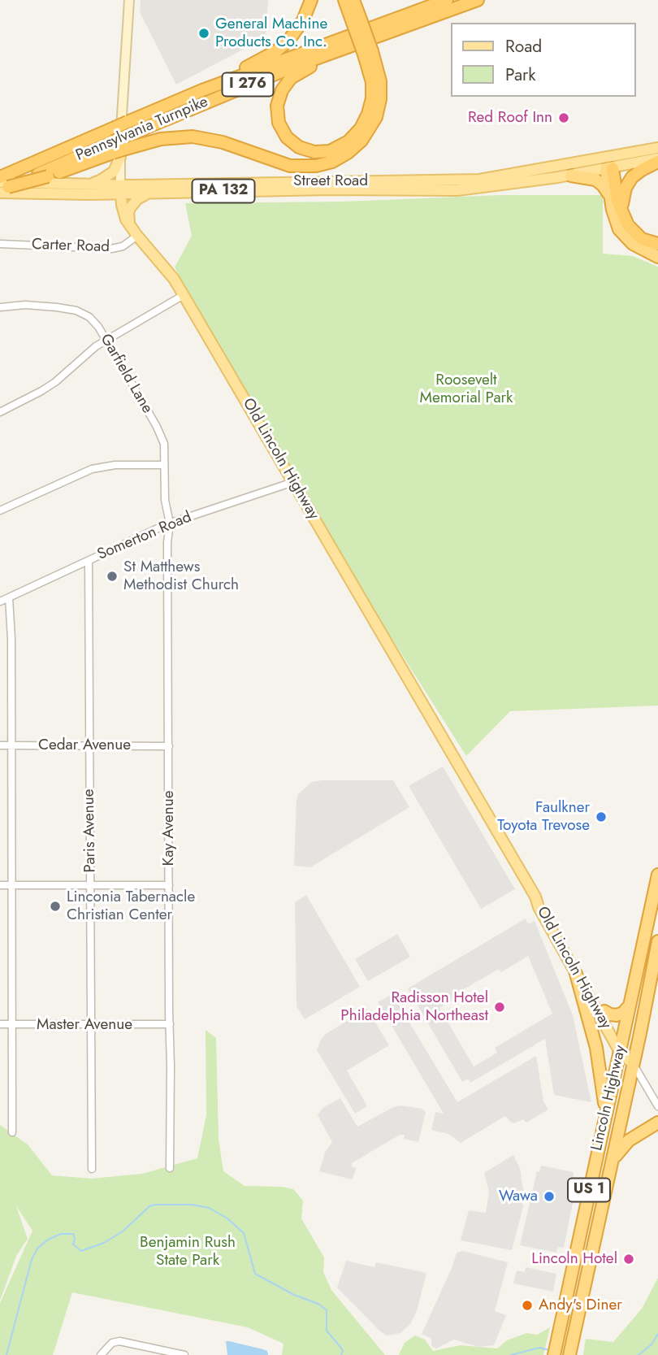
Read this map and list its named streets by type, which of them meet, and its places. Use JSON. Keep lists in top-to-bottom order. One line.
{"streets":{"highway":["I 276","Pennsylvania Turnpike","Lincoln Highway","US 1"],"main road":["Street Road","PA 132","Old Lincoln Highway"],"street":["Carter Road","Garfield Lane","Somerton Road","Cedar Avenue","Kay Avenue","Paris Avenue","Master Avenue"]},"crossings":[["Pennsylvania Turnpike","Old Lincoln Highway"],["Street Road","Old Lincoln Highway"],["Carter Road","Old Lincoln Highway"],["Garfield Lane","Somerton Road"],["Garfield Lane","Kay Avenue"],["Old Lincoln Highway","Somerton Road"],["Old Lincoln Highway","Lincoln Highway"],["Somerton Road","Kay Avenue"],["Somerton Road","Paris Avenue"],["Cedar Avenue","Kay Avenue"],["Cedar Avenue","Paris Avenue"],["Kay Avenue","Master Avenue"],["Paris Avenue","Master Avenue"]],"parks":["Roosevelt Memorial Park","Benjamin Rush State Park"],"places":["General Machine Products Co. Inc.","Red Roof Inn","St Matthews Methodist Church","Faulkner Toyota Trevose","Linconia Tabernacle Christian Center","Radisson Hotel Philadelphia Northeast","Wawa","Lincoln Hotel","Andy's Diner"],"legend":["Road","Park"]}
